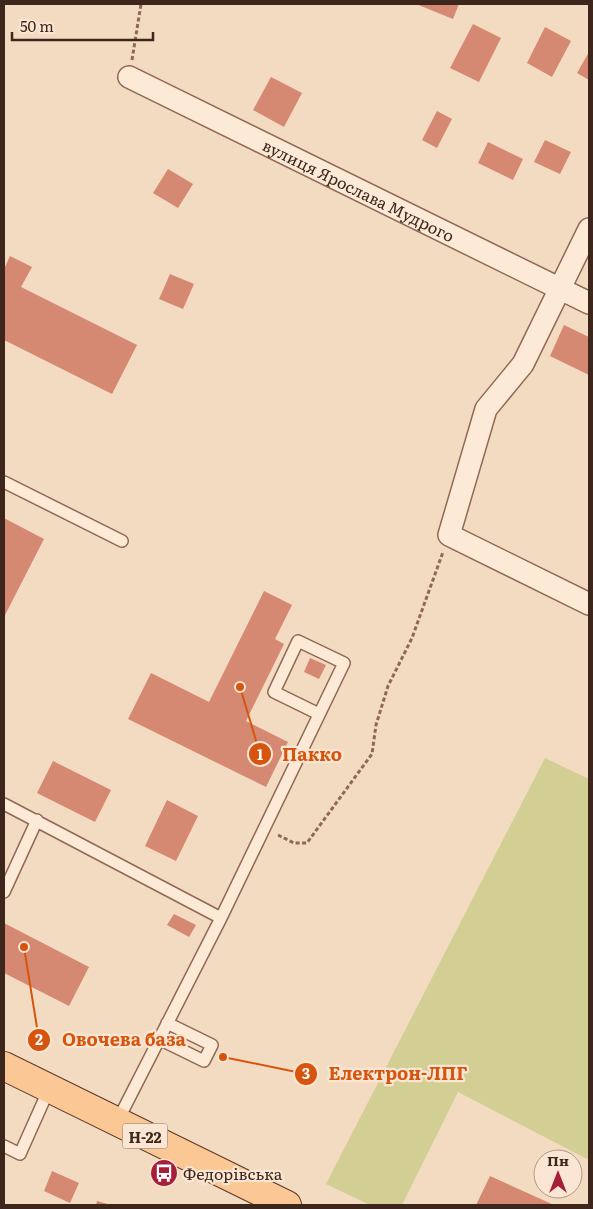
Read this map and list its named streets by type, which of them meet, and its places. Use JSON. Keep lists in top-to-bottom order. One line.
{"streets":{"main road":["Н-22"],"street":["вулиця Ярослава Мудрого"]},"places":{"other":["Пакко","Овочева база","Електрон-ЛПГ"],"bus stop":["Федорівська"]},"scale_bar":"50 m","north":"top"}
